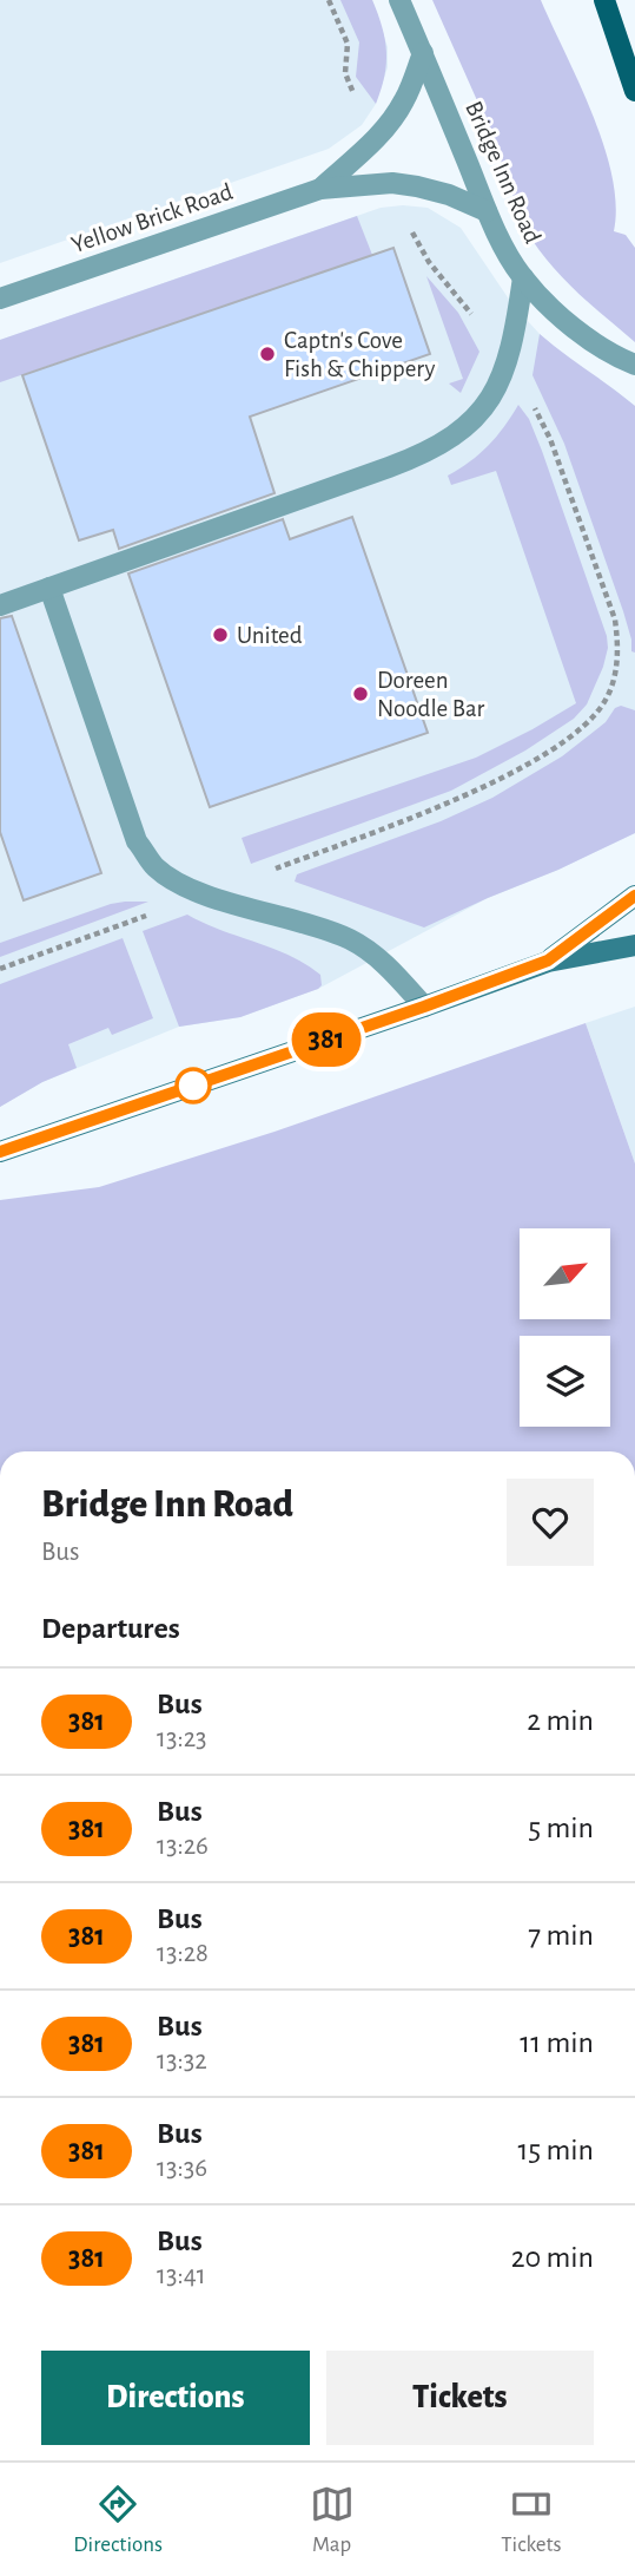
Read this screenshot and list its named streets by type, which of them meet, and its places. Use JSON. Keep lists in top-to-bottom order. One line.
{"streets":{"street":["Bridge Inn Road","Yellow Brick Road"]},"crossings":[["Bridge Inn Road","Yellow Brick Road"]],"places":["Captn's Cove Fish & Chippery","United","Doreen Noodle Bar"],"lines":["bus line 381"],"north":"top right","page":{"on_map":"381","heading":[["Bridge Inn Road","Bus"],"Departures"],"list":[{"mark":"381","name":"Bus","note":"13:23","value":"2 min"},{"mark":"381","name":"Bus","note":"13:26","value":"5 min"},{"mark":"381","name":"Bus","note":"13:28","value":"7 min"},{"mark":"381","name":"Bus","note":"13:32","value":"11 min"},{"mark":"381","name":"Bus","note":"13:36","value":"15 min"},{"mark":"381","name":"Bus","note":"13:41","value":"20 min"}],"buttons":["Directions","Tickets"],"tabs":["Directions","Map","Tickets"]}}
